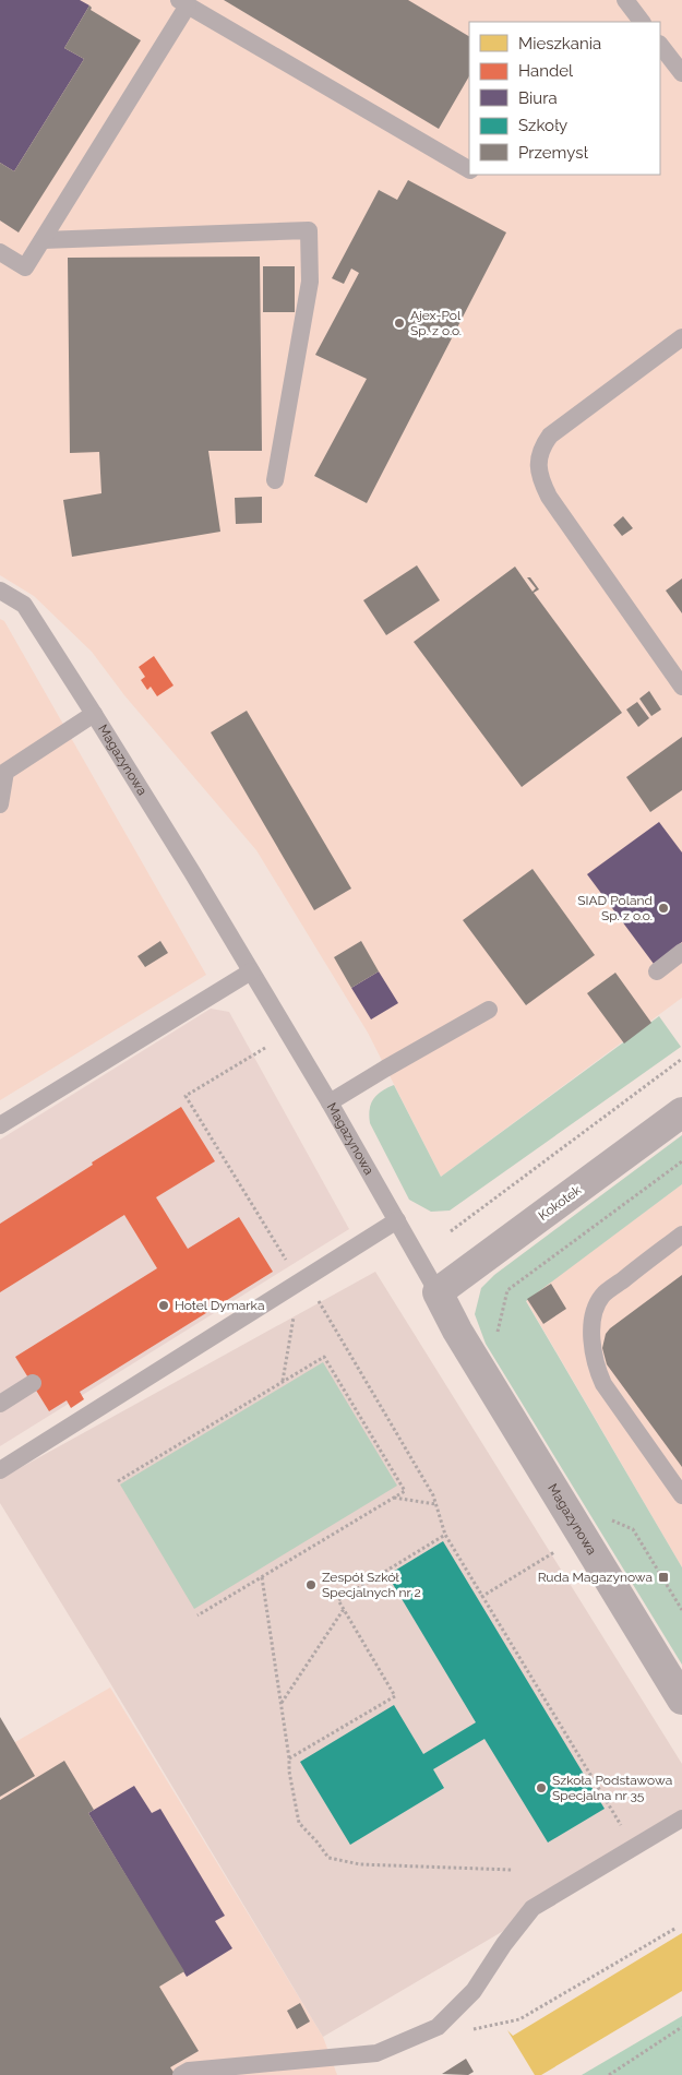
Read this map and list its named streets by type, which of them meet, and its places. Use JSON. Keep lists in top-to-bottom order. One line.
{"streets":{"street":["Magazynowa","Kokotek"]},"crossings":[["Magazynowa","Kokotek"]],"places":{"other":["Ajex-Pol Sp. z o.o.","SIAD Poland Sp. z o.o.","Hotel Dymarka","Zespół Szkół Specjalnych nr 2","Szkoła Podstawowa Specjalna nr 35"],"transit":["Ruda Magazynowa"]},"legend":["Mieszkania","Handel","Biura","Szkoły","Przemysł"]}
